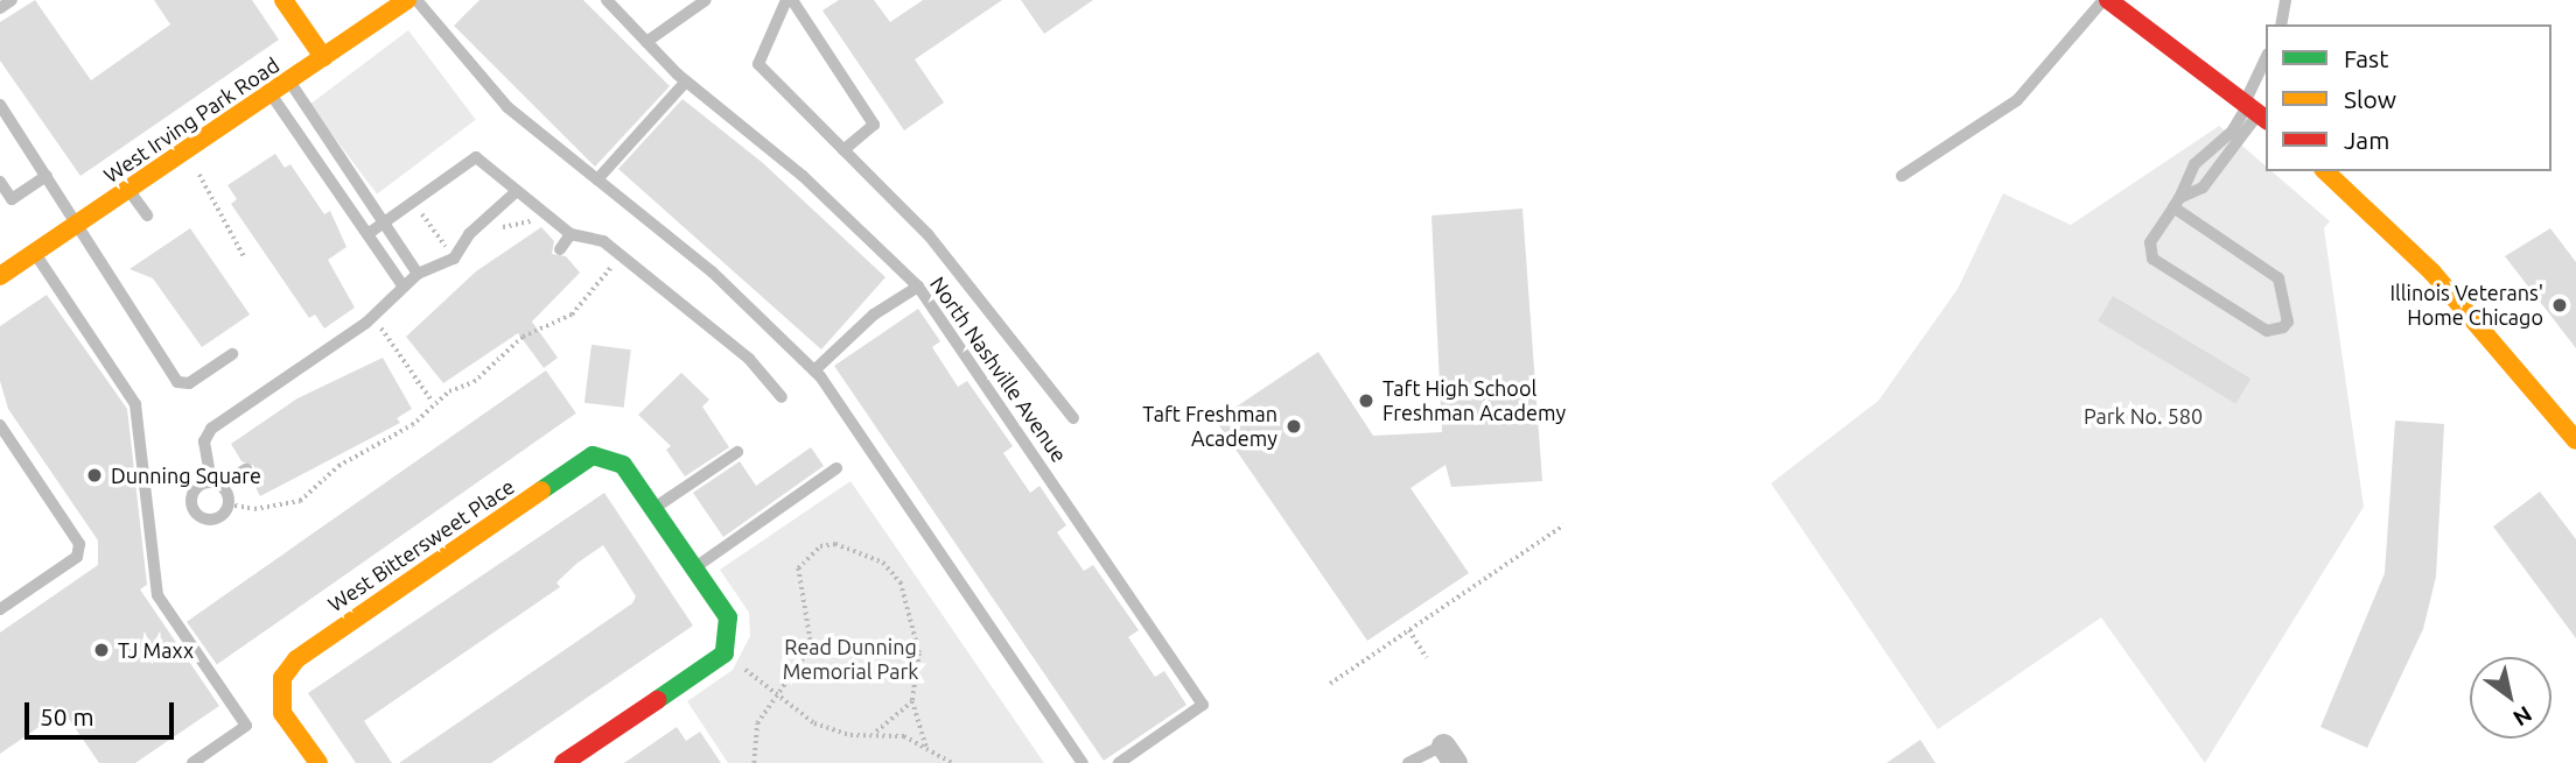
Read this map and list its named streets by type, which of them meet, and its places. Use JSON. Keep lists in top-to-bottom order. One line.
{"streets":{"street":["West Irving Park Road","West Bittersweet Place"],"lane":["North Nashville Avenue"]},"parks":["Park No. 580","Read Dunning Memorial Park"],"places":["Illinois Veterans' Home Chicago","Taft High School Freshman Academy","Taft Freshman Academy","Dunning Square","TJ Maxx"],"legend":["Fast","Slow","Jam"],"scale_bar":"50 m","north":"bottom right"}
